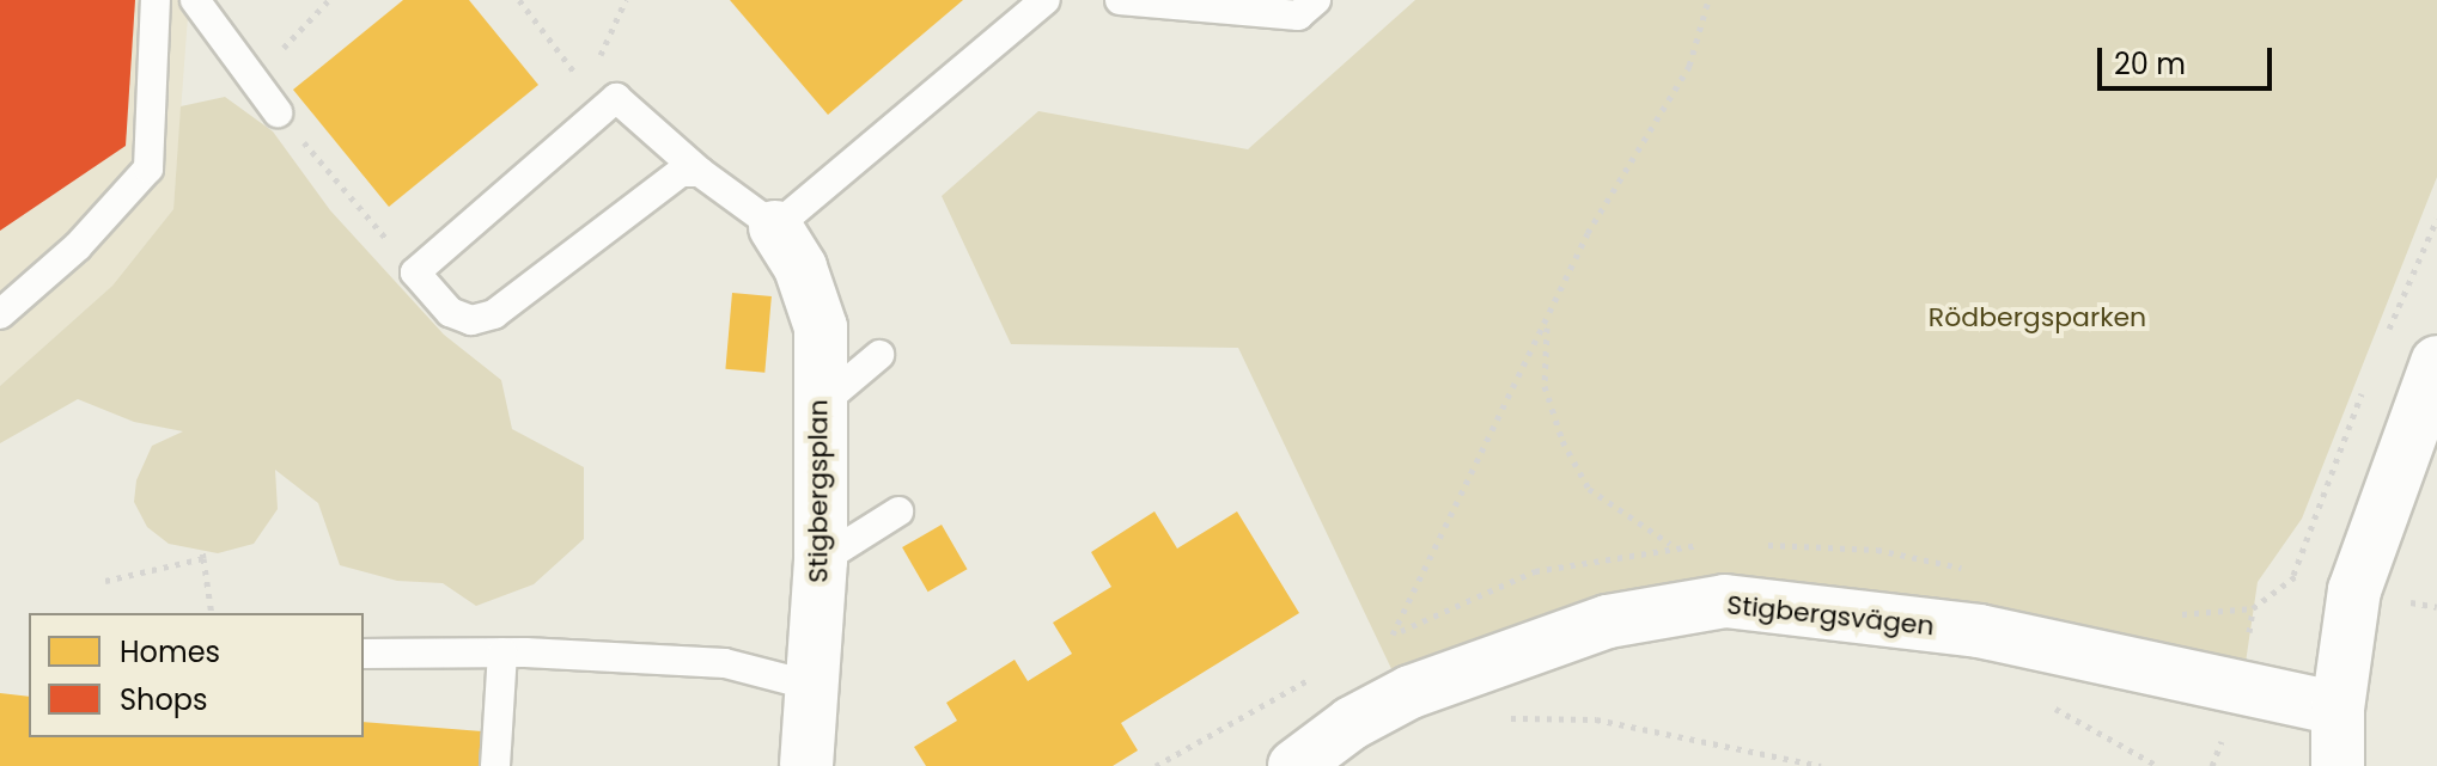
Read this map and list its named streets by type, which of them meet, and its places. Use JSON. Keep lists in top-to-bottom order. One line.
{"streets":{"street":["Stigbergsplan","Stigbergsvägen"]},"parks":["Rödbergsparken"],"legend":["Homes","Shops"],"scale_bar":"20 m"}
